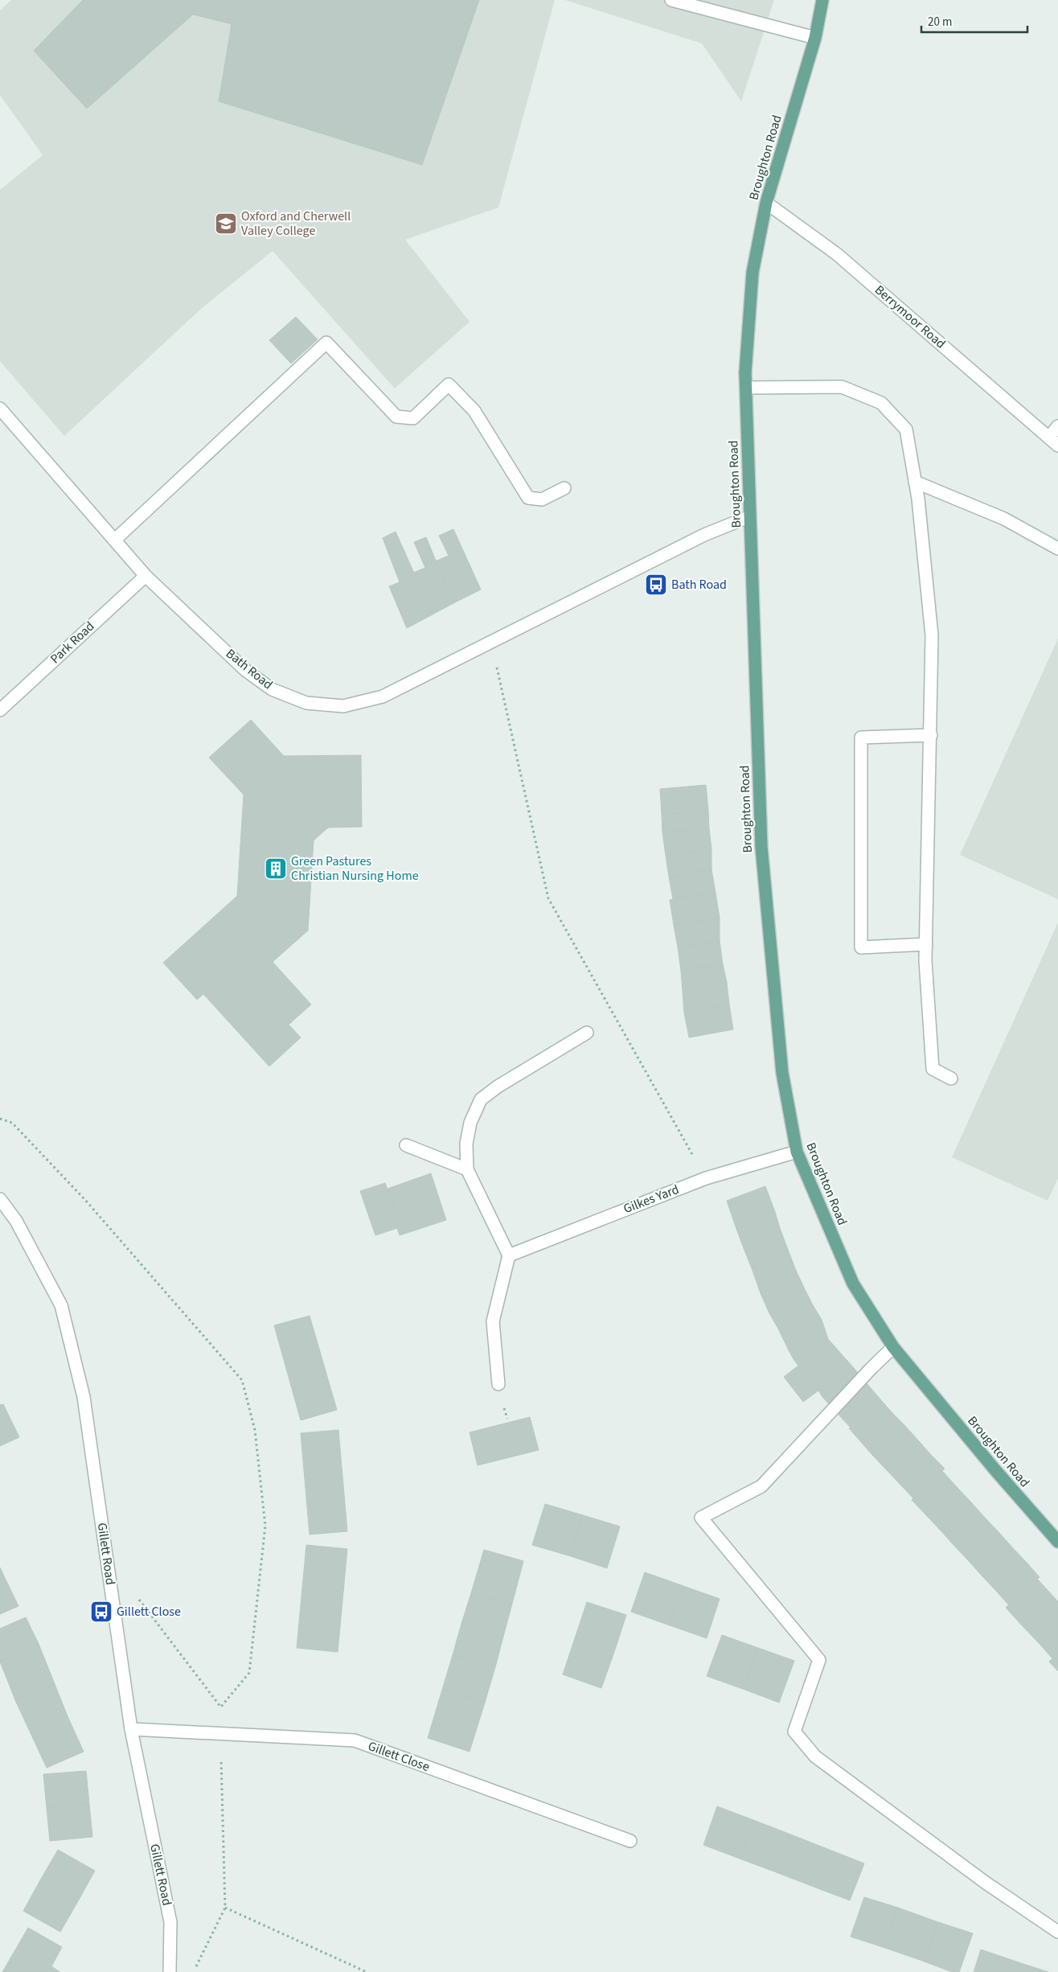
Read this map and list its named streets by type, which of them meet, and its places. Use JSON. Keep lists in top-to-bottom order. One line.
{"streets":{"main road":["Broughton Road"],"street":["Berrymoor Road","Park Road","Bath Road","Gilkes Yard","Gillett Road","Gillett Close"]},"crossings":[["Broughton Road","Berrymoor Road"],["Broughton Road","Bath Road"],["Broughton Road","Gilkes Yard"],["Park Road","Bath Road"],["Gillett Road","Gillett Close"]],"places":{"school or university":["Oxford and Cherwell Valley College"],"bus stop":["Bath Road","Gillett Close"],"building":["Green Pastures Christian Nursing Home"]},"scale_bar":"20 m"}
